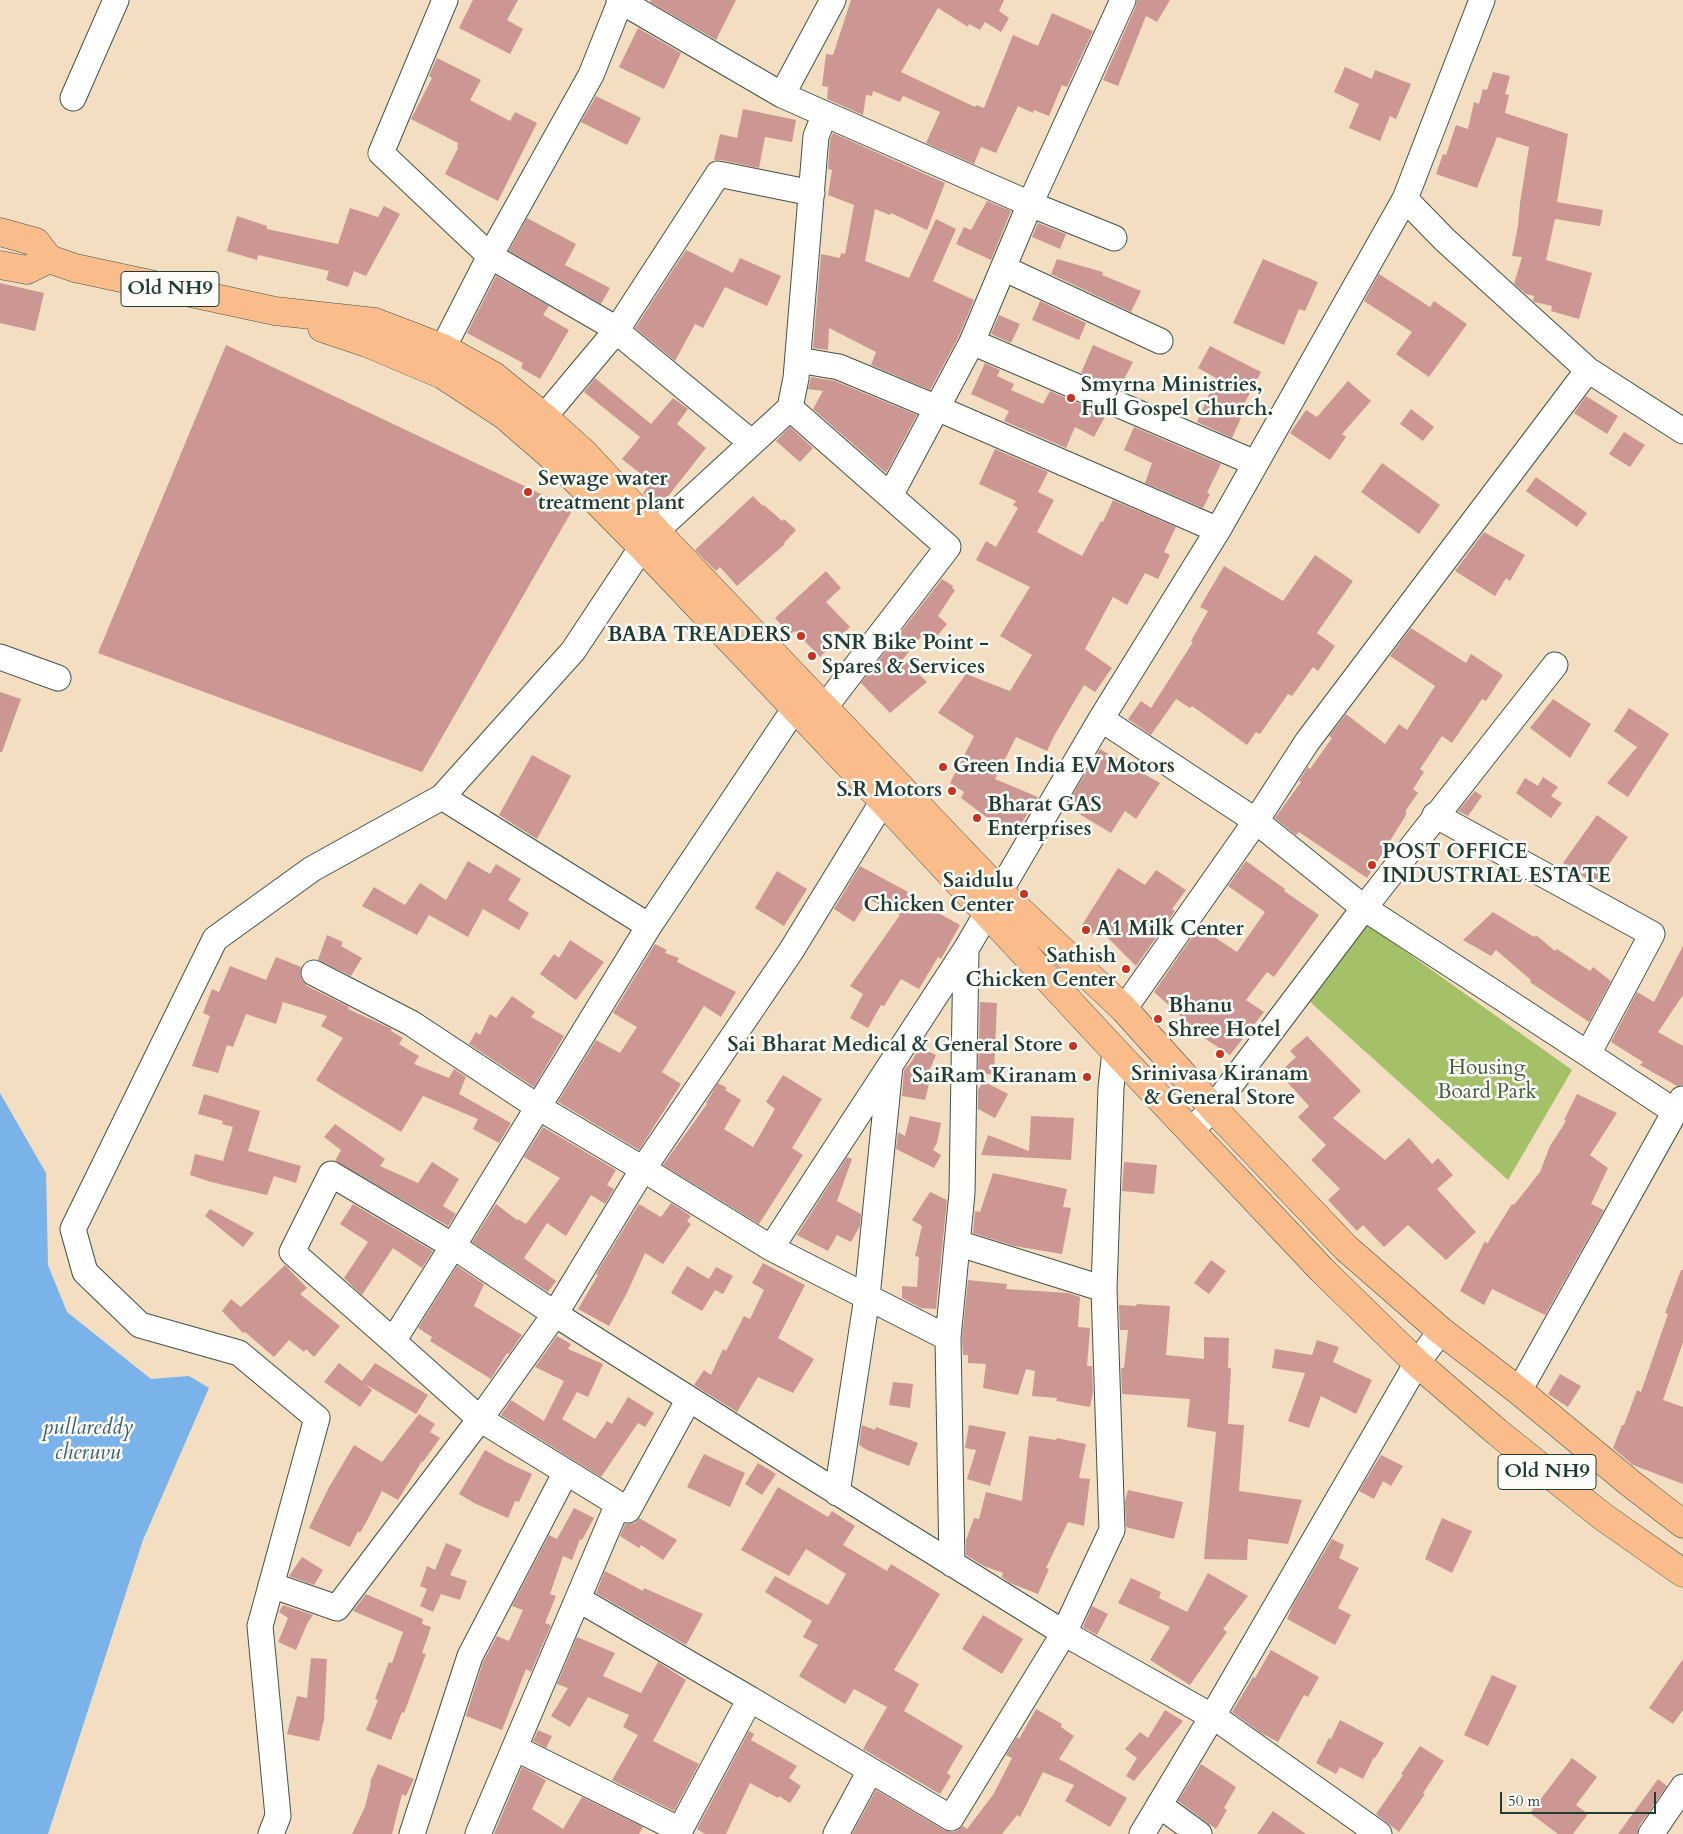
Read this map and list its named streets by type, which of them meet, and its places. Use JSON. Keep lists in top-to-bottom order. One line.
{"streets":{"main road":["Old NH9"]},"water":["pullareddy cheruvu"],"parks":["Housing Board Park"],"places":["Smyrna Ministries, Full Gospel Church.","Sewage water treatment plant","BABA TREADERS","SNR Bike Point - Spares & Services","Green India EV Motors","S.R Motors","Bharat GAS Enterprises","POST OFFICE INDUSTRIAL ESTATE","Saidulu Chicken Center","A1 Milk Center","Sathish Chicken Center","Bhanu Shree Hotel","Sai Bharat Medical & General Store","Srinivasa Kiranam & General Store","SaiRam Kiranam"],"scale_bar":"50 m"}
